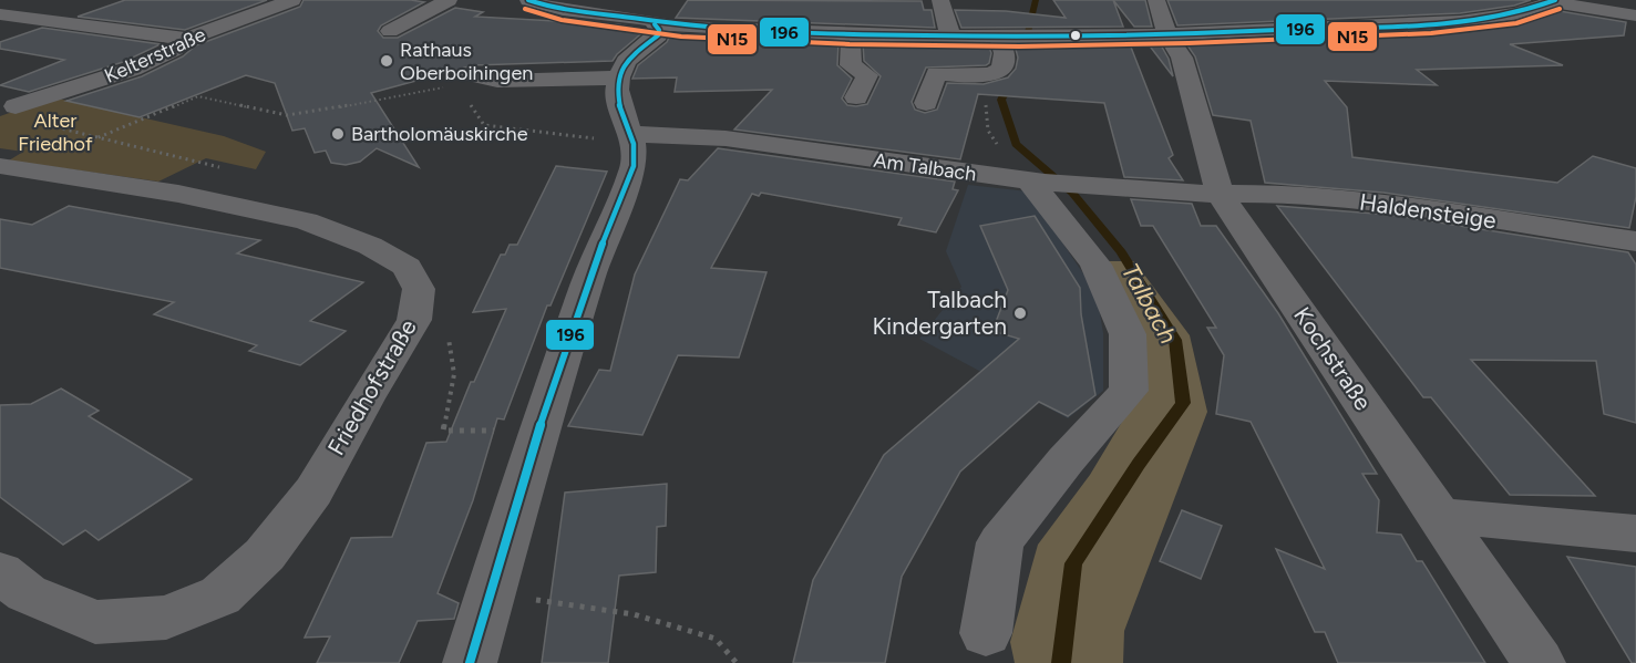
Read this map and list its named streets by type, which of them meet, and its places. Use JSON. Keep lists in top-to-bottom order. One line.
{"streets":{"street":["Kelterstraße","Am Talbach","Haldensteige","Kochstraße","Friedhofstraße"]},"crossings":[["Am Talbach","Haldensteige"],["Am Talbach","Kochstraße"],["Haldensteige","Kochstraße"]],"water":["Talbach"],"parks":["Alter Friedhof"],"places":["Rathaus Oberboihingen","Bartholomäuskirche","Talbach Kindergarten"],"lines":["transit line 196","transit line N15"]}
